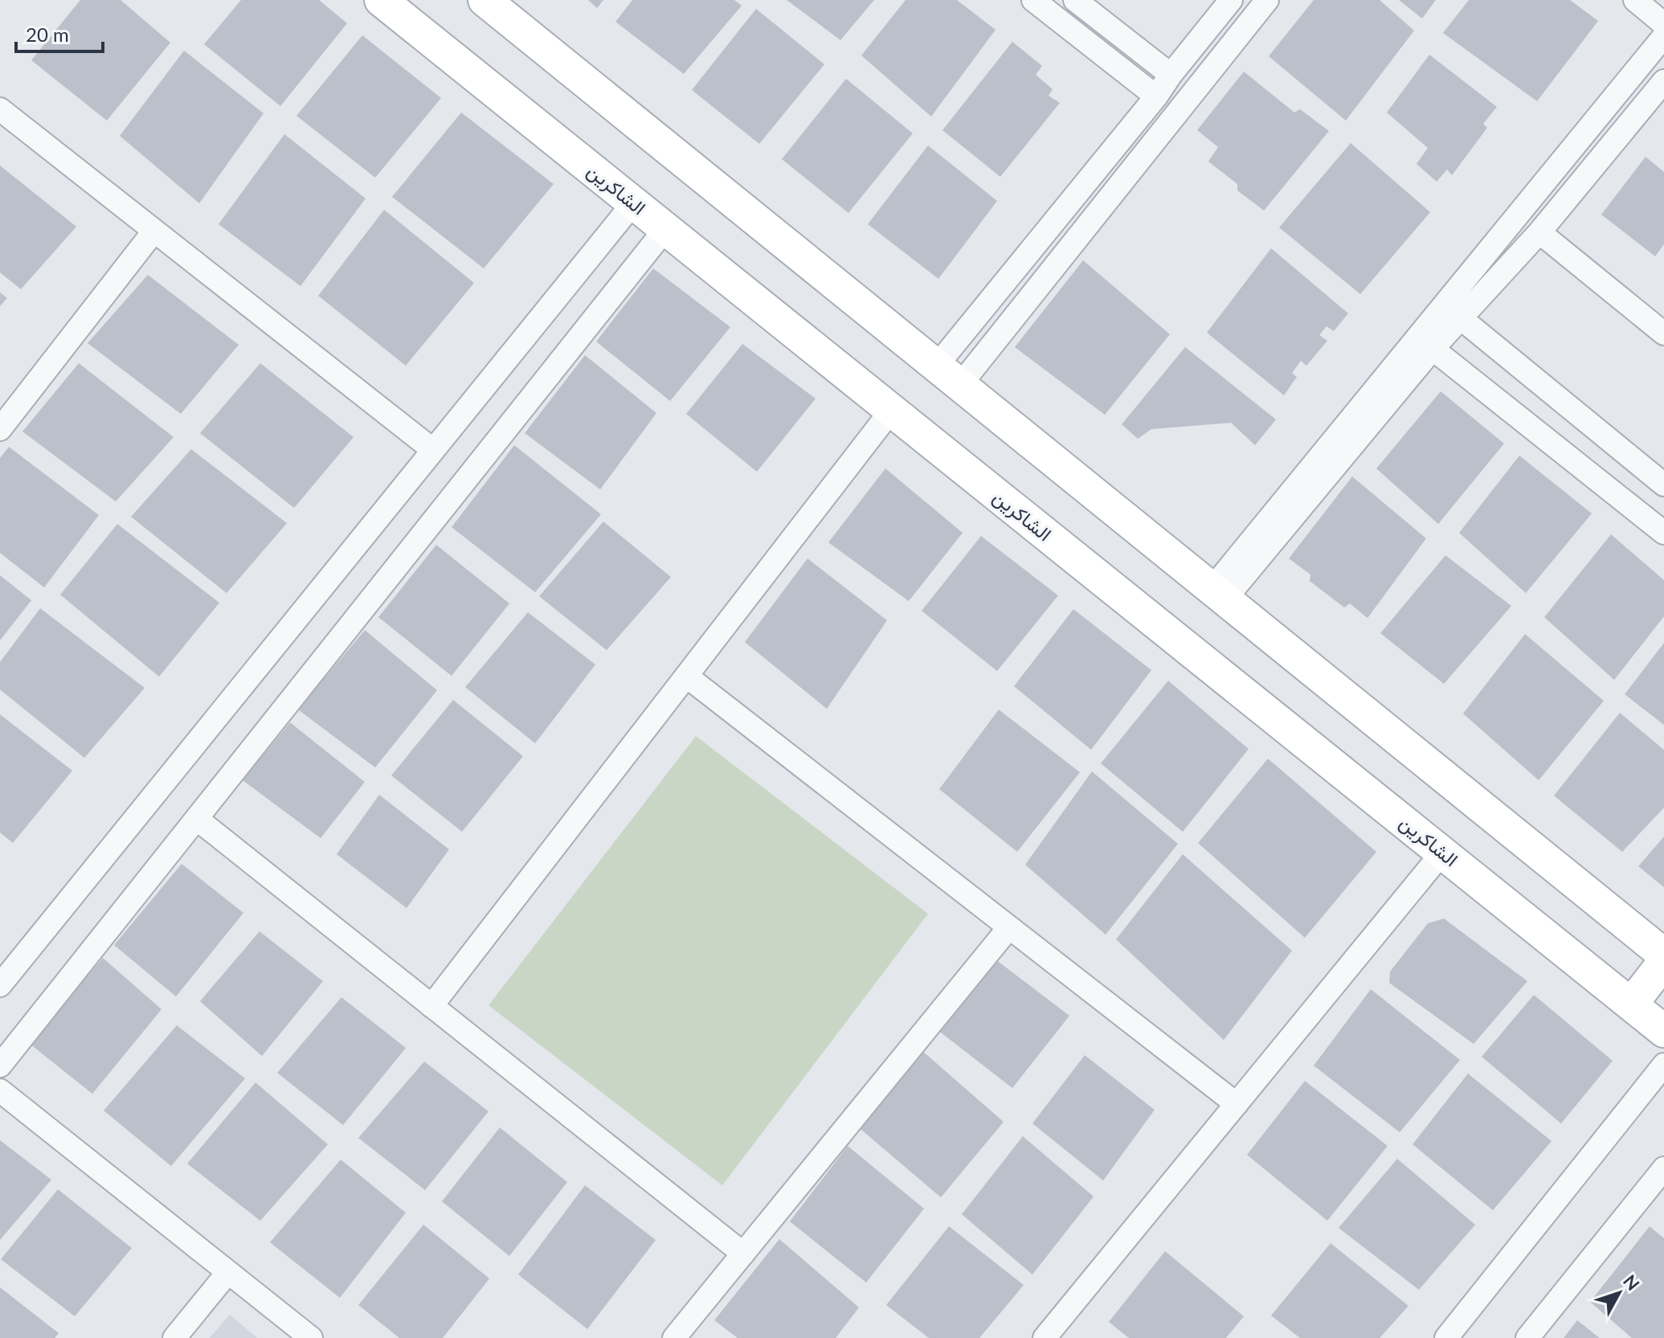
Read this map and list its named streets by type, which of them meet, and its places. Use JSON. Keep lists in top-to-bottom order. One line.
{"streets":{"street":["الشاكرين"]},"scale_bar":"20 m","north":"top right"}
